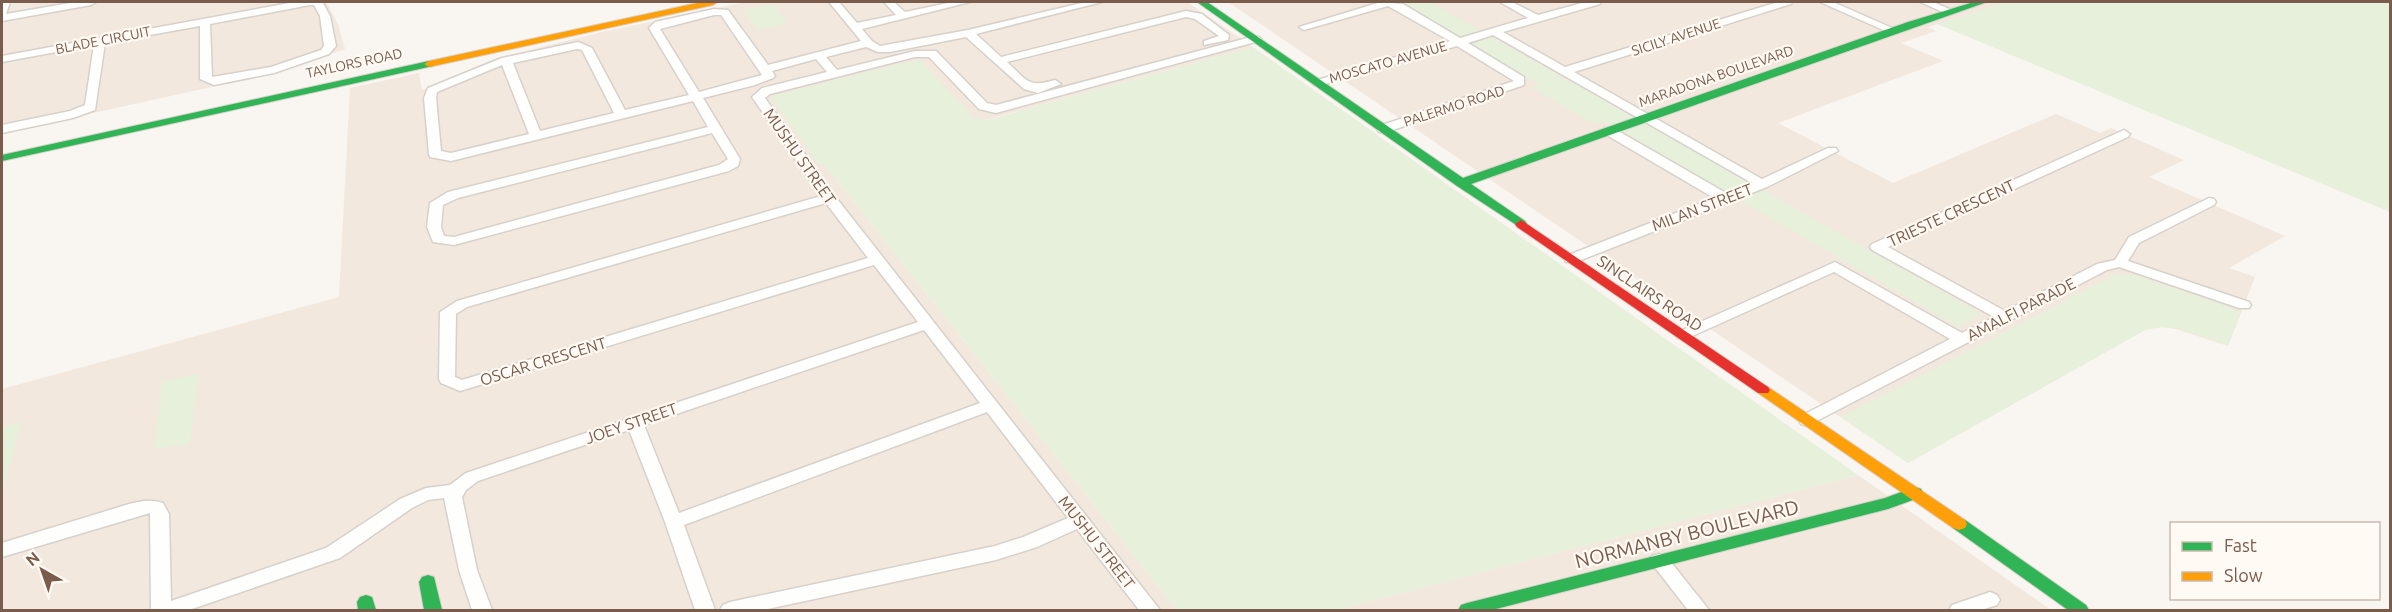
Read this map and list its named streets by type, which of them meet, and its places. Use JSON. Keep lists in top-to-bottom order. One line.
{"streets":{"street":["SICILY AVENUE","BLADE CIRCUIT","MOSCATO AVENUE","TAYLORS ROAD","MARADONA BOULEVARD","PALERMO ROAD","MUSHU STREET","MILAN STREET","TRIESTE CRESCENT","SINCLAIRS ROAD","AMALFI PARADE","OSCAR CRESCENT","JOEY STREET","NORMANBY BOULEVARD"]},"crossings":[["MOSCATO AVENUE","PALERMO ROAD"],["MOSCATO AVENUE","SINCLAIRS ROAD"],["MARADONA BOULEVARD","SINCLAIRS ROAD"],["PALERMO ROAD","SINCLAIRS ROAD"],["MUSHU STREET","SINCLAIRS ROAD"],["MUSHU STREET","OSCAR CRESCENT"],["MUSHU STREET","JOEY STREET"],["MILAN STREET","SINCLAIRS ROAD"],["TRIESTE CRESCENT","AMALFI PARADE"],["SINCLAIRS ROAD","AMALFI PARADE"],["SINCLAIRS ROAD","NORMANBY BOULEVARD"]],"legend":["Fast","Slow"],"north":"top left"}
